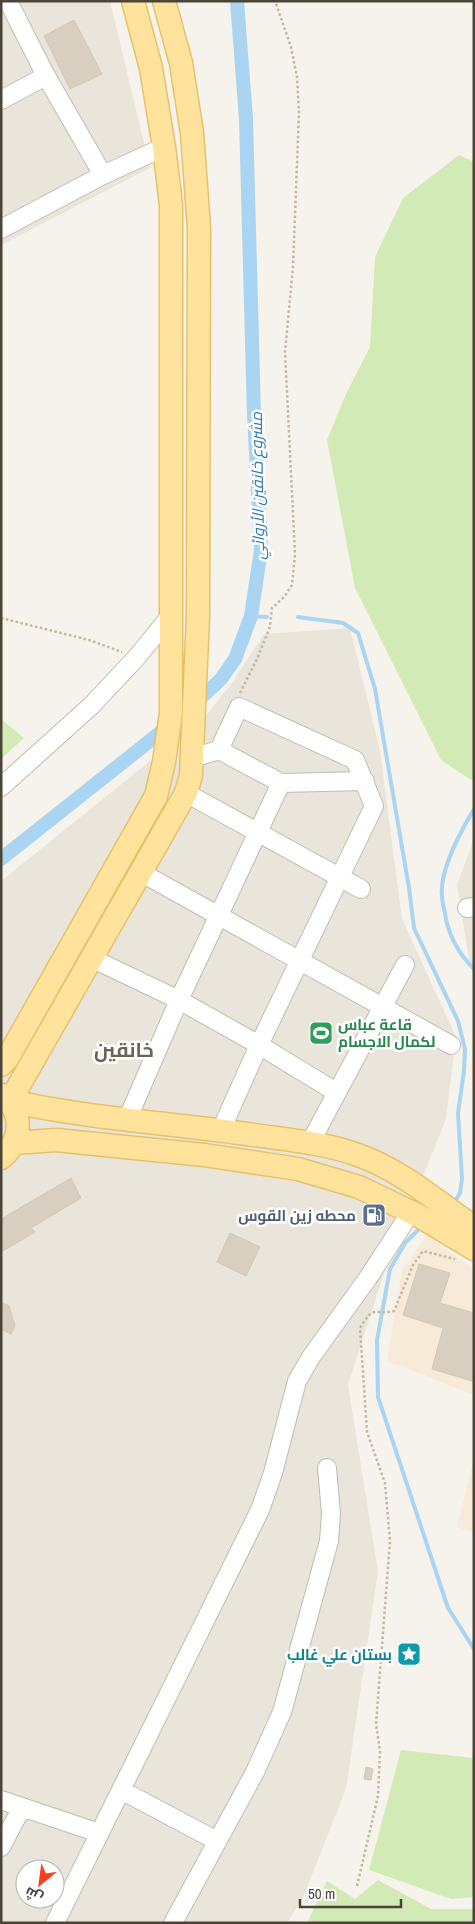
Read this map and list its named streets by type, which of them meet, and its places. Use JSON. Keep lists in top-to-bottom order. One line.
{"districts":["خانقين"],"water":["مشروع خانقين الأروائي"],"places":{"sports":["قاعة عباس لكمال الاجسام"],"fuel station":["محطه زين القوس"],"place":["بستان علي غالب"]},"scale_bar":"50 m","north":"bottom left"}
